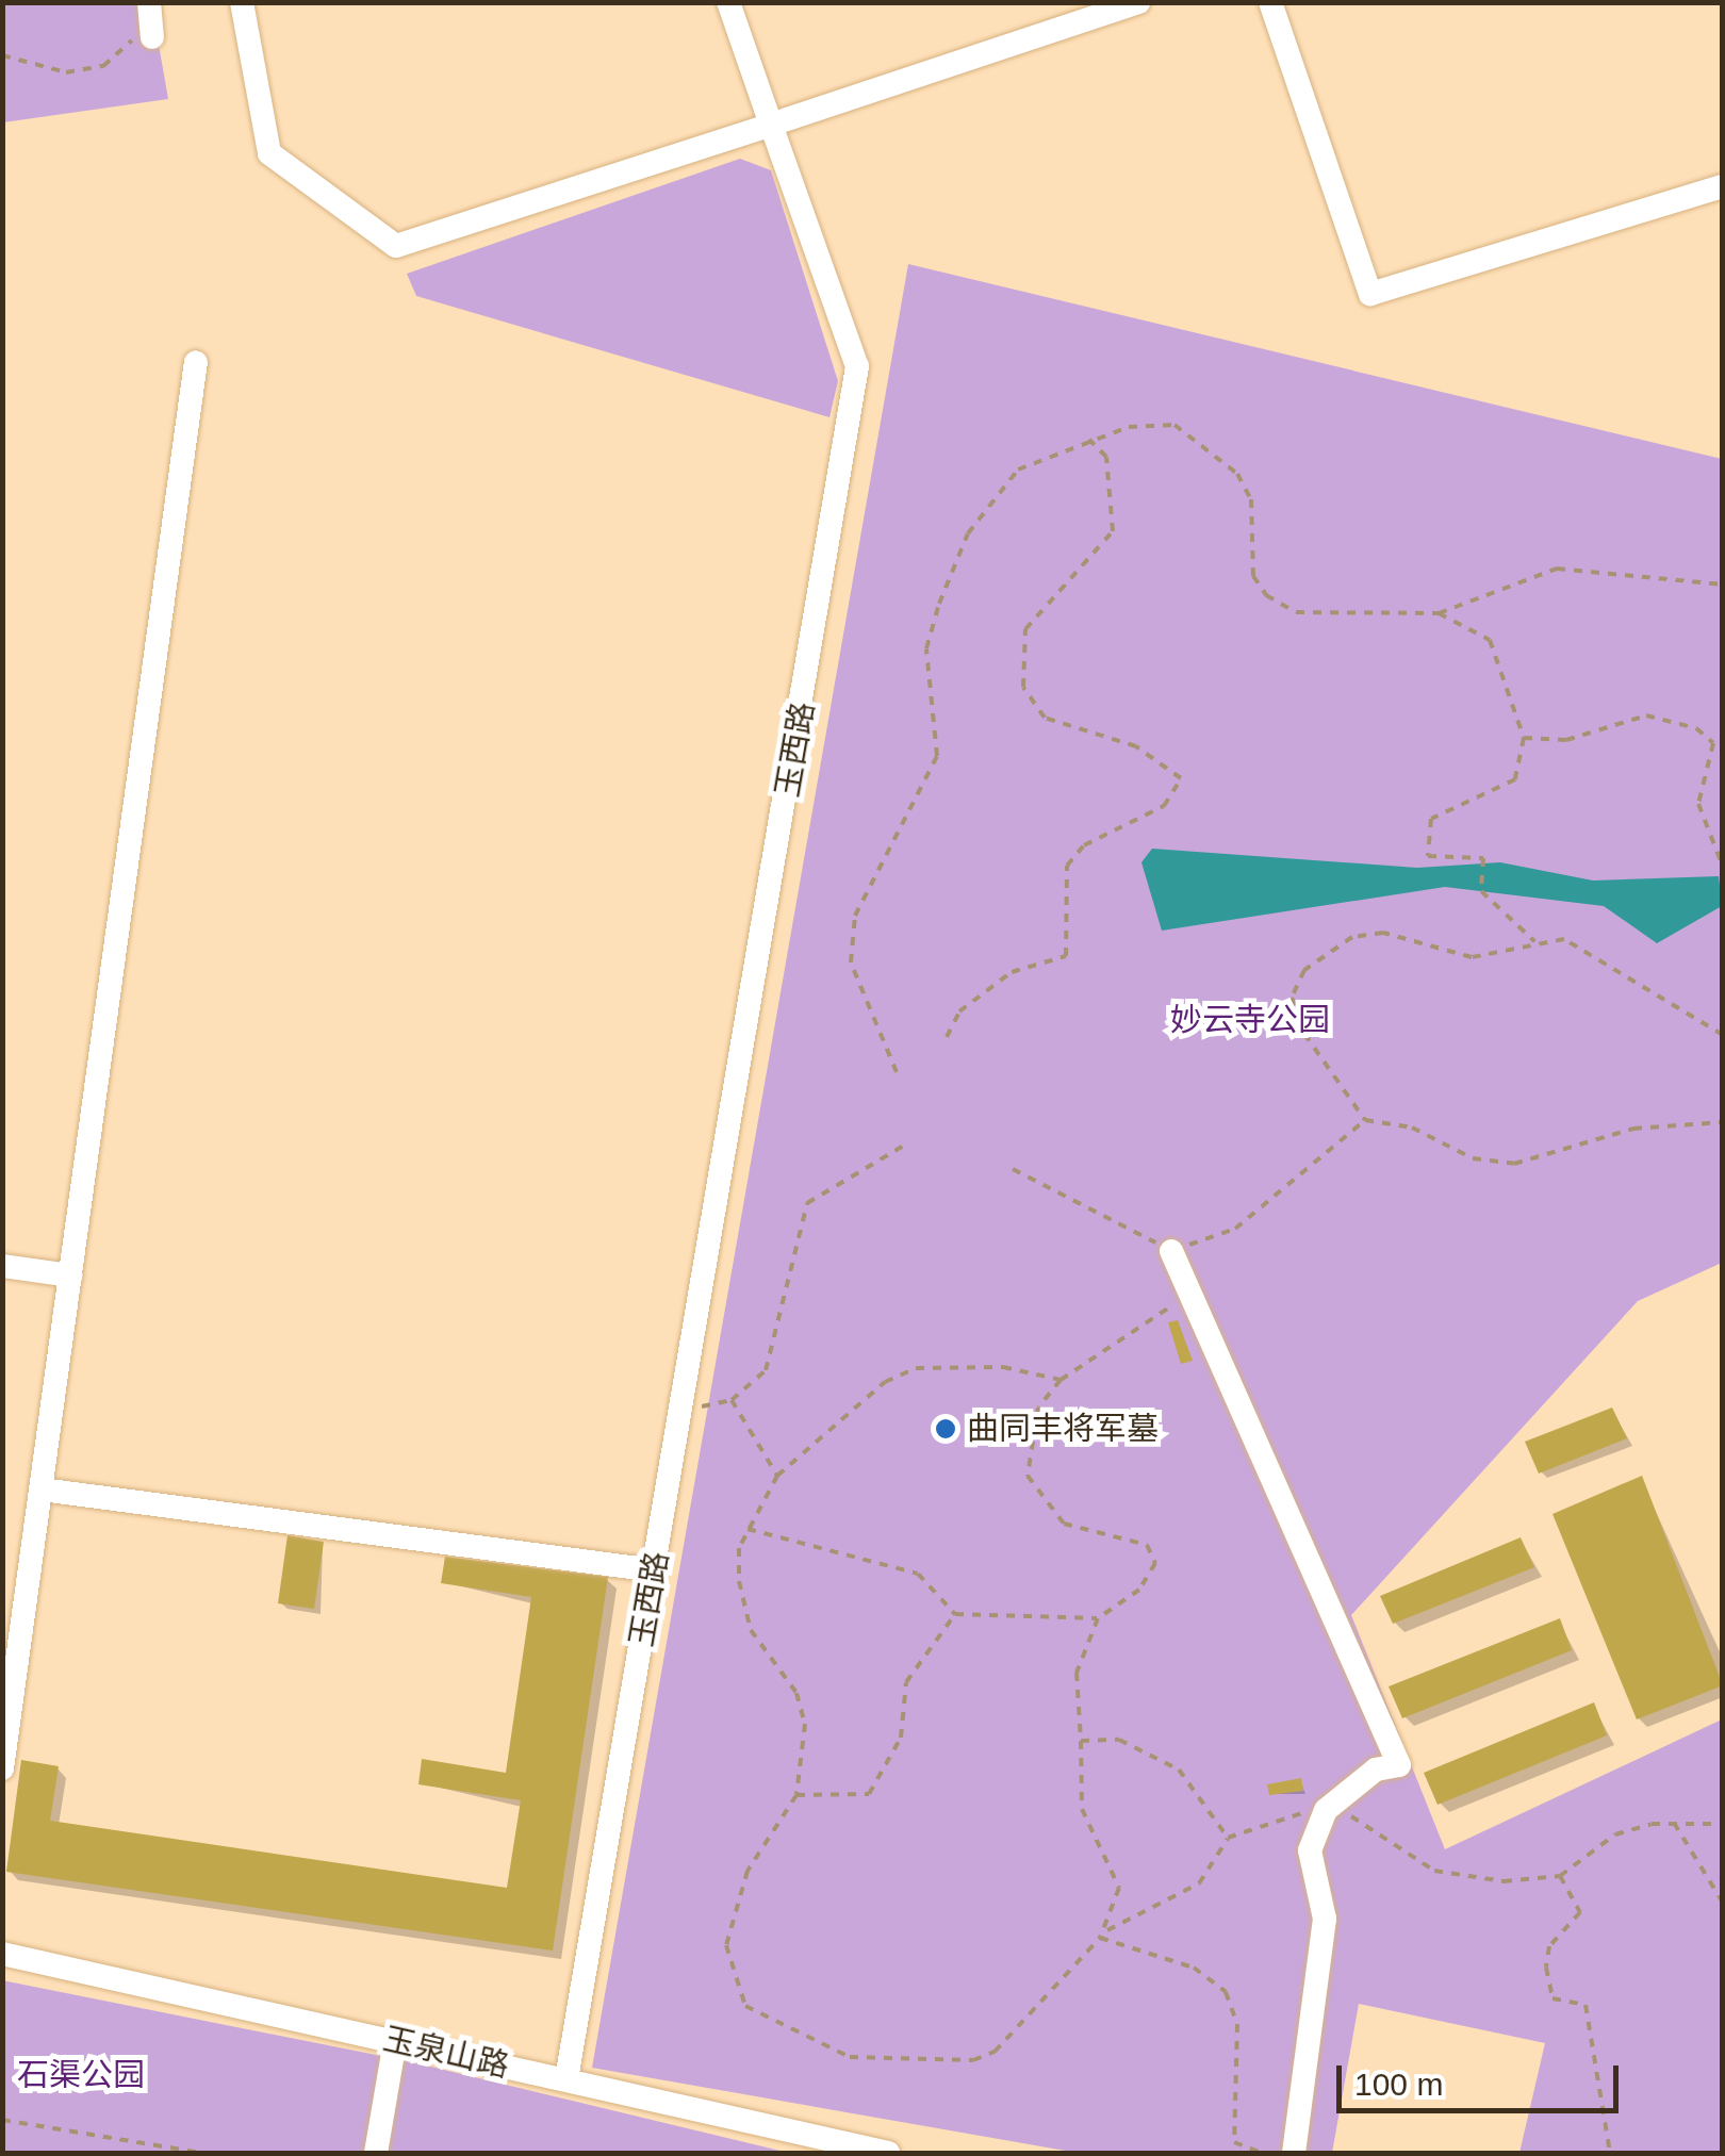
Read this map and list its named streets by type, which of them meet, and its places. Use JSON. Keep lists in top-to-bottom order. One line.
{"streets":{"street":["玉西路","玉泉山路"]},"crossings":[["玉西路","玉泉山路"]],"parks":["妙云寺公园","石渠公园"],"places":["曲同丰将军墓"],"scale_bar":"100 m"}
